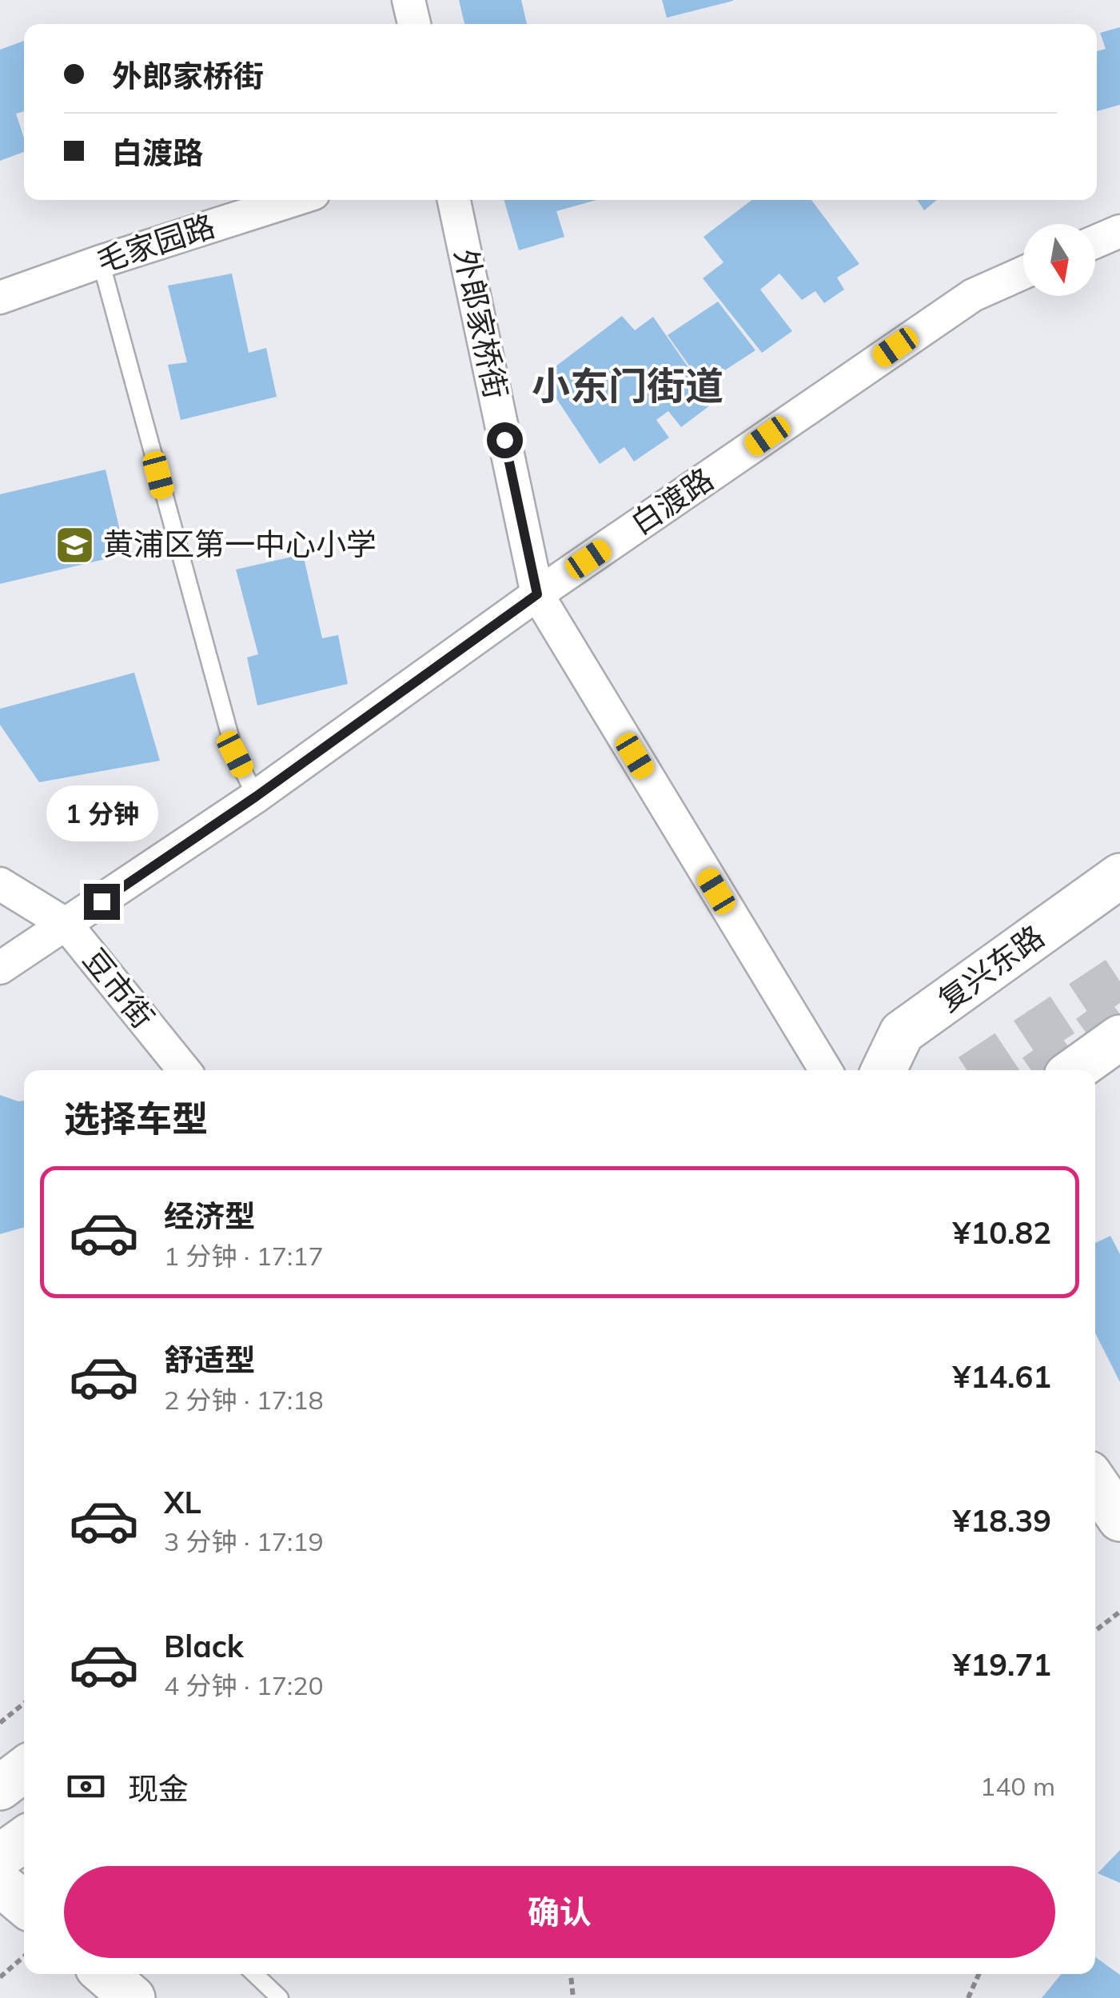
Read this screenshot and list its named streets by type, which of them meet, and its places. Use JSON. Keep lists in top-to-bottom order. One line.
{"streets":{"main road":["复兴东路"],"street":["毛家园路","外郎家桥街","白渡路","豆市街"]},"crossings":[["外郎家桥街","白渡路"],["白渡路","豆市街"]],"districts":["小东门街道"],"places":{"school or university":["黄浦区第一中心小学"]},"north":"bottom","page":{"banner":["外郎家桥街","白渡路"],"bubble":"1 分钟","heading":"选择车型","list":[{"name":"经济型","note":"1 分钟 · 17:17","value":"¥10.82"},{"name":"舒适型","note":"2 分钟 · 17:18","value":"¥14.61"},{"name":"XL","note":"3 分钟 · 17:19","value":"¥18.39"},{"name":"Black","note":"4 分钟 · 17:20","value":"¥19.71"}],"pay":["现金","140 m"],"buttons":"确认"}}
